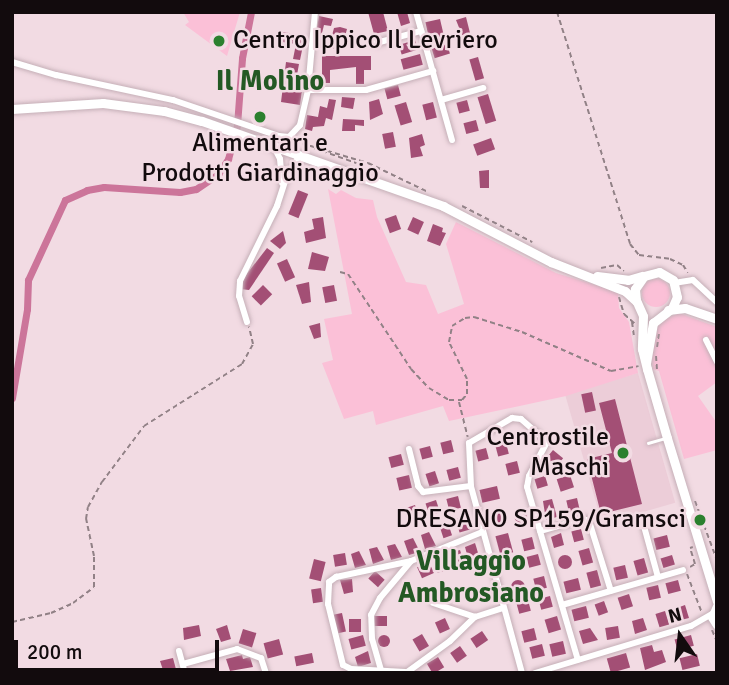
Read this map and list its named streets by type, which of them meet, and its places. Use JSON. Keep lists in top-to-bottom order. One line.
{"districts":["Il Molino","Villaggio Ambrosiano"],"places":["Centro Ippico Il Levriero","Alimentari e Prodotti Giardinaggio","Centrostile Maschi","DRESANO SP159/Gramsci"],"scale_bar":"200 m","north":"top"}
